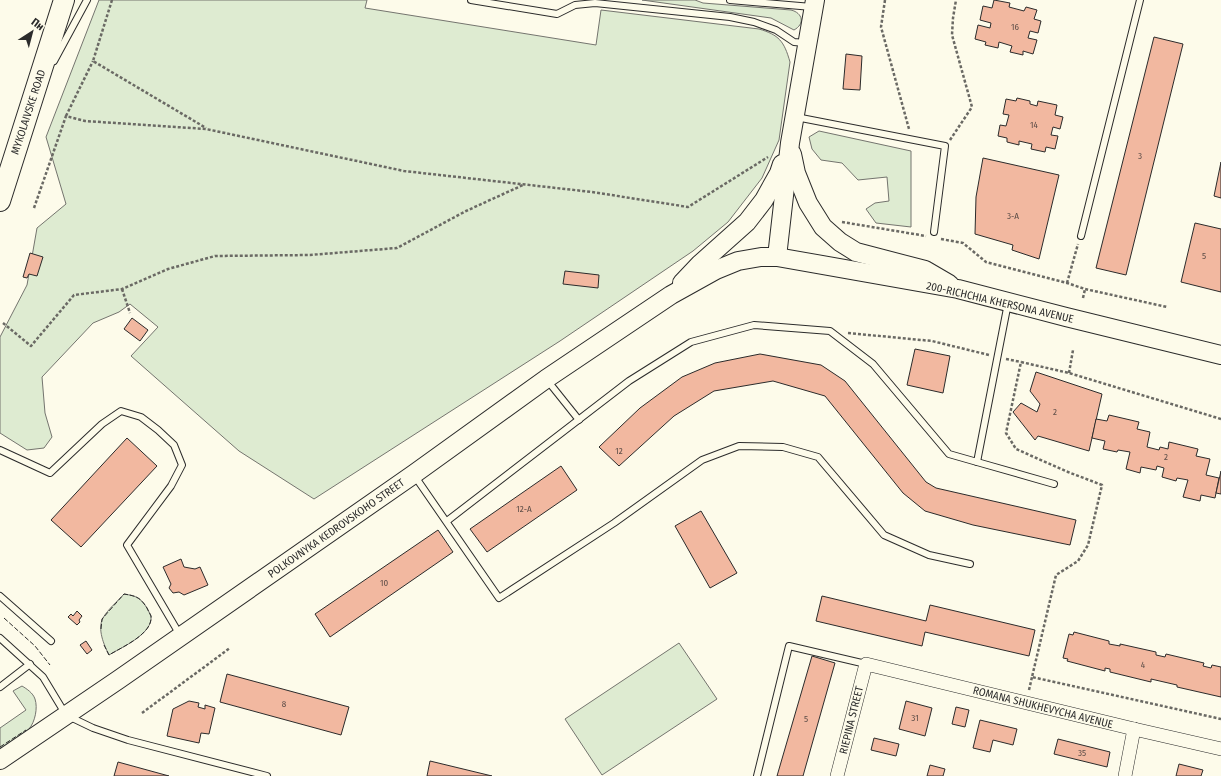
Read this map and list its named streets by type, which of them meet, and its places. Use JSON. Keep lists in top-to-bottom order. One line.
{"streets":{"main road":["MYKOLAIVSKE ROAD"],"street":["200-RICHCHIA KHERSONA AVENUE","POLKOVNYKA KEDROVSKOHO STREET","ROMANA SHUKHEVYCHA AVENUE","RIEPINA STREET"]},"crossings":[["200-RICHCHIA KHERSONA AVENUE","POLKOVNYKA KEDROVSKOHO STREET"],["ROMANA SHUKHEVYCHA AVENUE","RIEPINA STREET"]],"house_numbers":["16","14","3","3-А","5","2","12","2","12-А","10","4","8","31","5","35"],"north":"top right"}
